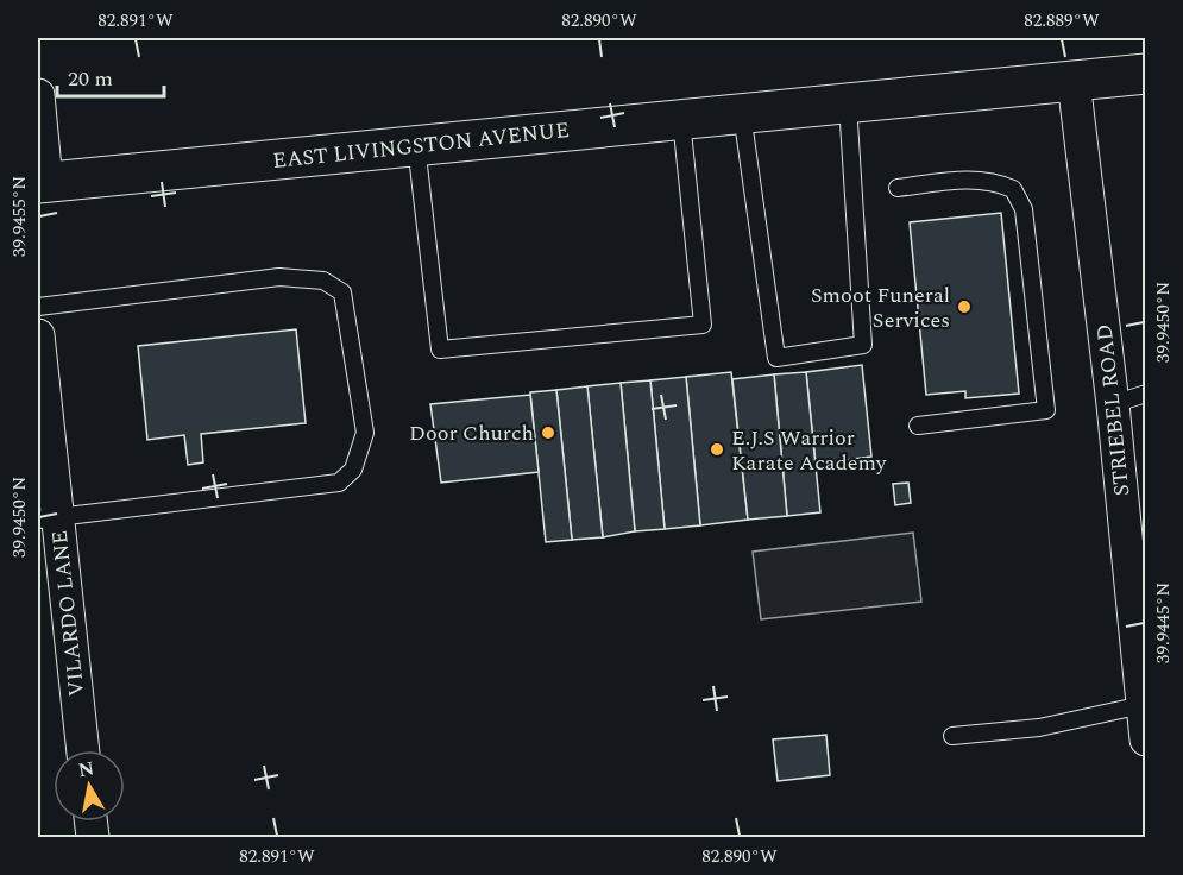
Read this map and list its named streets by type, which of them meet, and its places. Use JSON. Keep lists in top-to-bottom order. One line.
{"streets":{"main road":["EAST LIVINGSTON AVENUE"],"street":["STRIEBEL ROAD","VILARDO LANE"]},"crossings":[["EAST LIVINGSTON AVENUE","STRIEBEL ROAD"]],"places":["Smoot Funeral Services","Door Church","E.J.S Warrior Karate Academy"],"scale_bar":"20 m","north":"top","coordinates":["82.891°W","82.890°W","82.889°W","39.9455°N","39.9450°N","39.9445°N"]}
